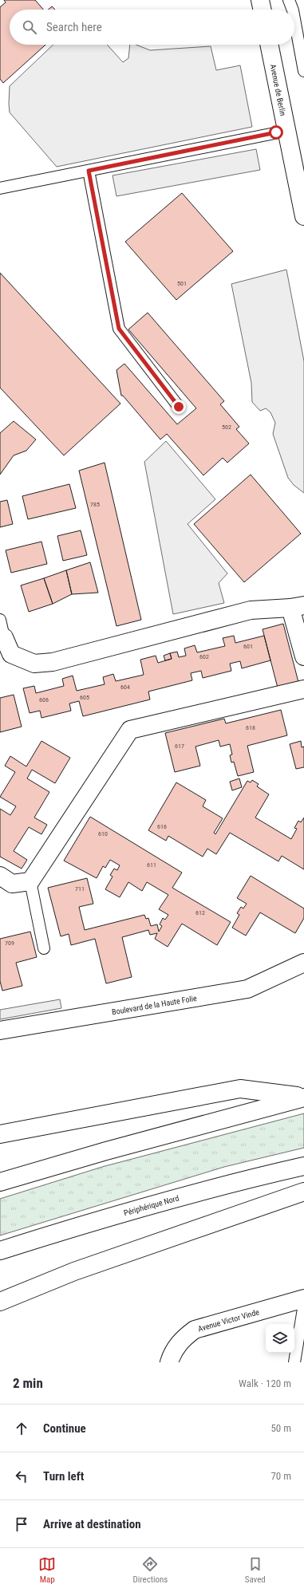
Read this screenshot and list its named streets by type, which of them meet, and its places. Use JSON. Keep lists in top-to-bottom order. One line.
{"streets":{"main road":["Avenue de Berlin","Boulevard de la Haute Folie","Périphérique Nord","Avenue Victor Vinde"]},"house_numbers":["501","502","785","601","602","604","605","606","618","617","616","610","611","711","612","709"],"page":{"search":"Search here","heading":["2 min","Walk · 120 m"],"list":[["Continue","50 m"],["Turn left","70 m"],"Arrive at destination"],"nav":["Map","Directions","Saved"]}}
